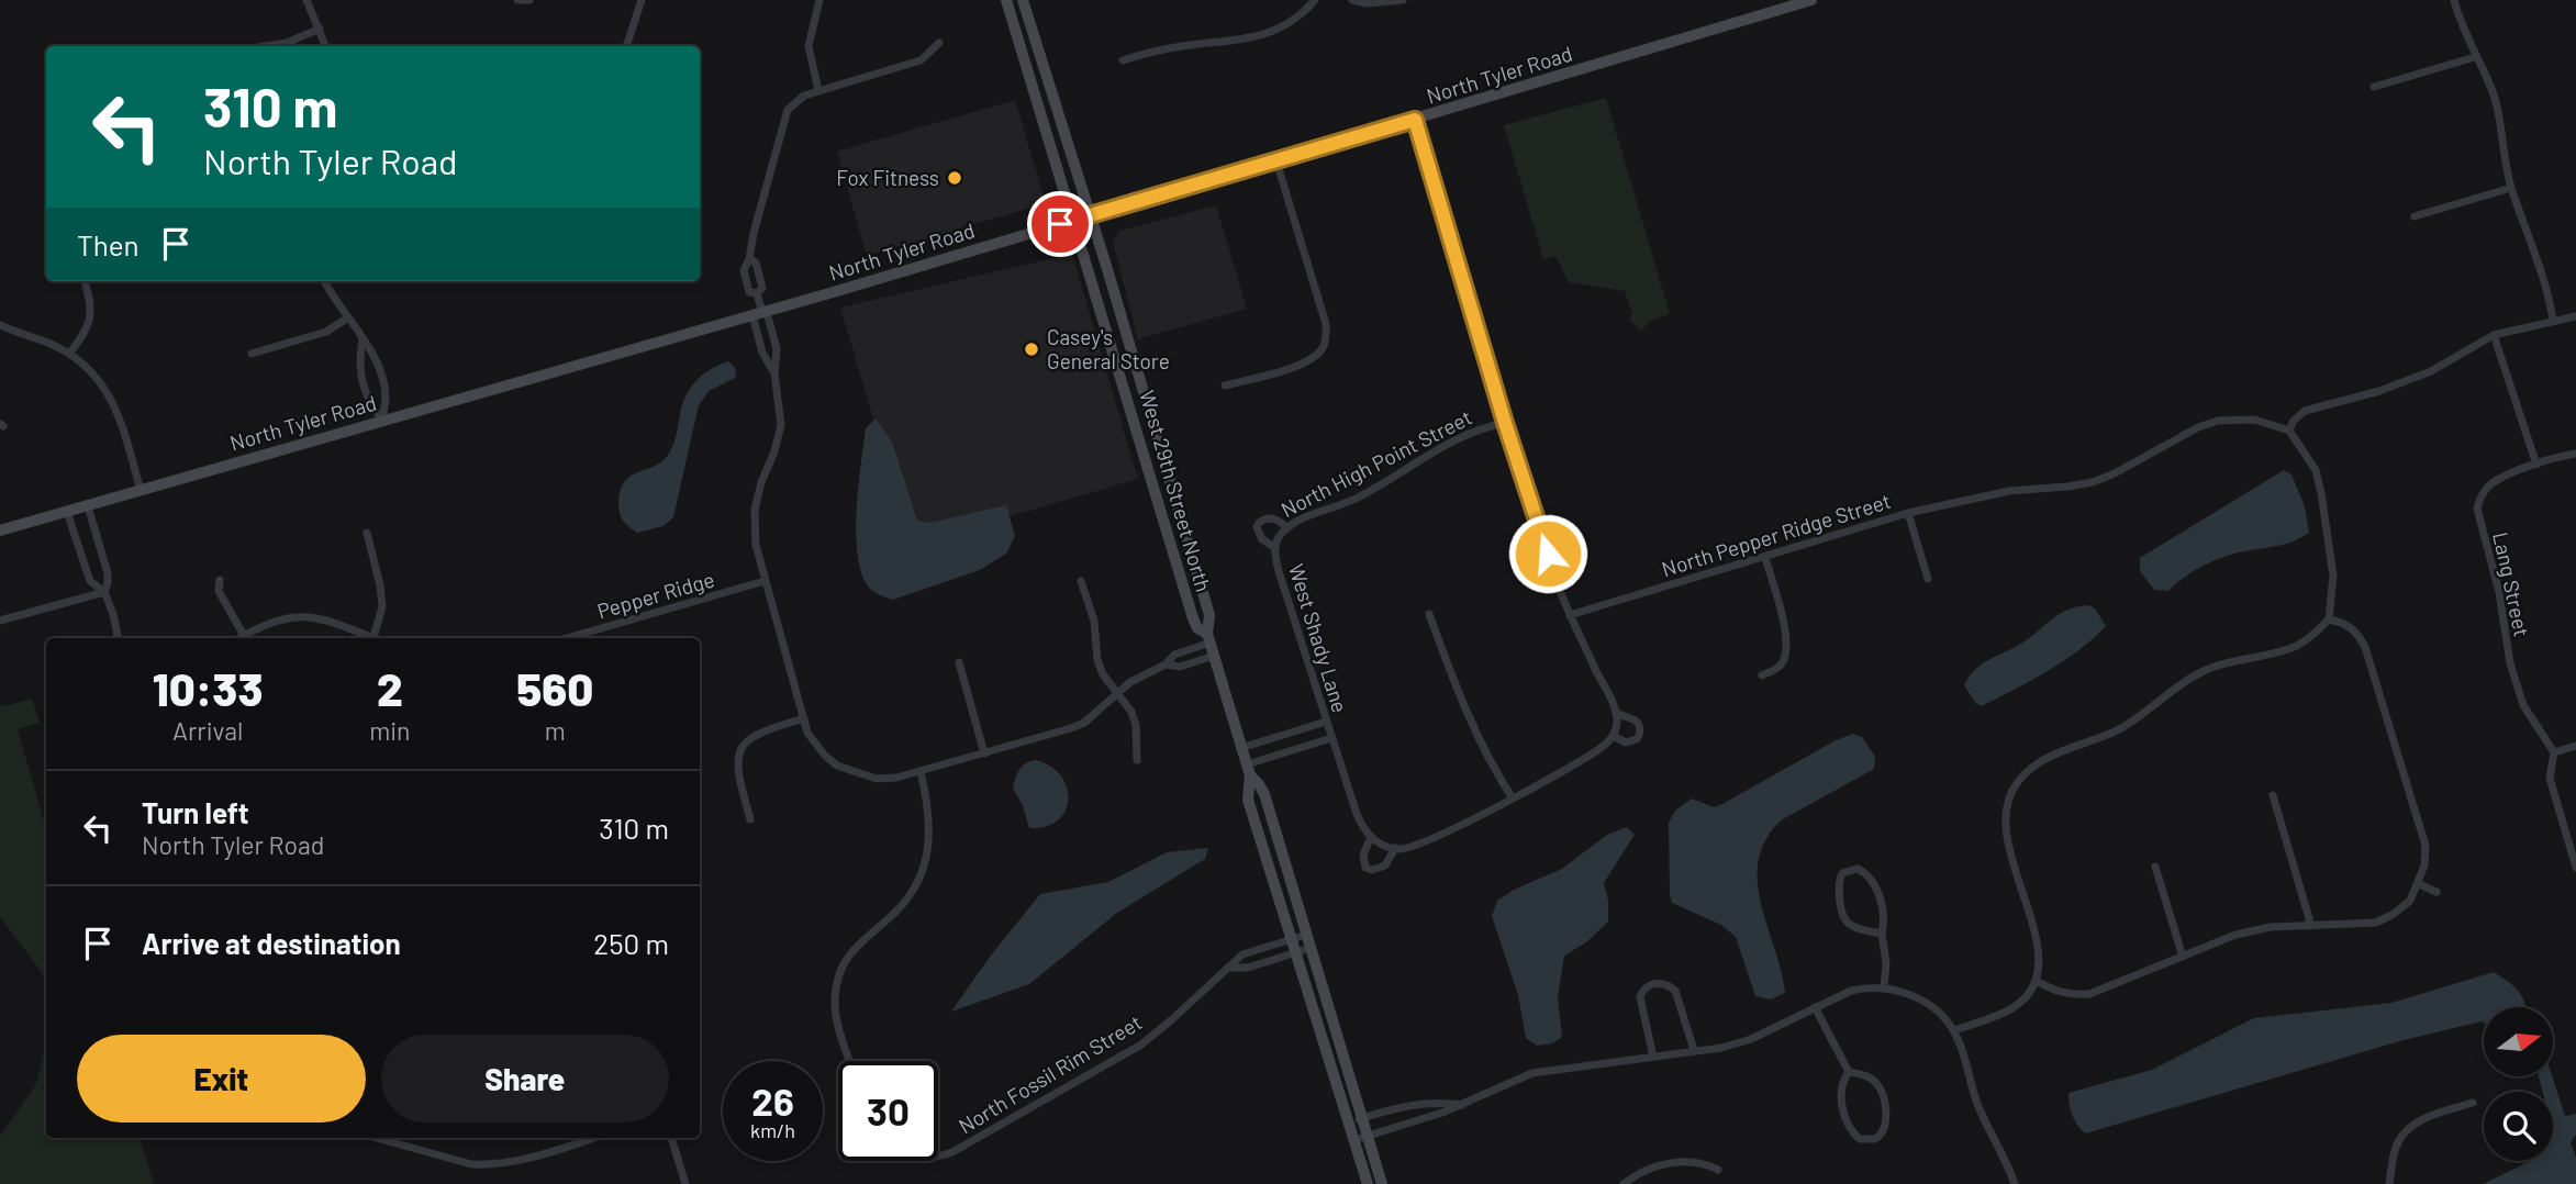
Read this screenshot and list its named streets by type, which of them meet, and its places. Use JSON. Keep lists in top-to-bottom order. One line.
{"streets":{"main road":["North Tyler Road","West 29th Street North"],"street":["North High Point Street","North Pepper Ridge Street","Lang Street","Pepper Ridge","West Shady Lane","North Fossil Rim Street"]},"crossings":[["North Tyler Road","West 29th Street North"],["North High Point Street","West Shady Lane"],["West 29th Street North","North Fossil Rim Street"]],"places":["Fox Fitness","Casey's General Store"],"north":"right","page":{"turn":["310 m","North Tyler Road"],"then":"Then","eta":["10:33","Arrival","2","min","560","m"],"list":[{"name":"Turn left","note":"North Tyler Road","value":"310 m"},{"name":"Arrive at destination","value":"250 m"}],"buttons":["Exit","Share"],"speed":"26 km/h","limit":"30"}}
